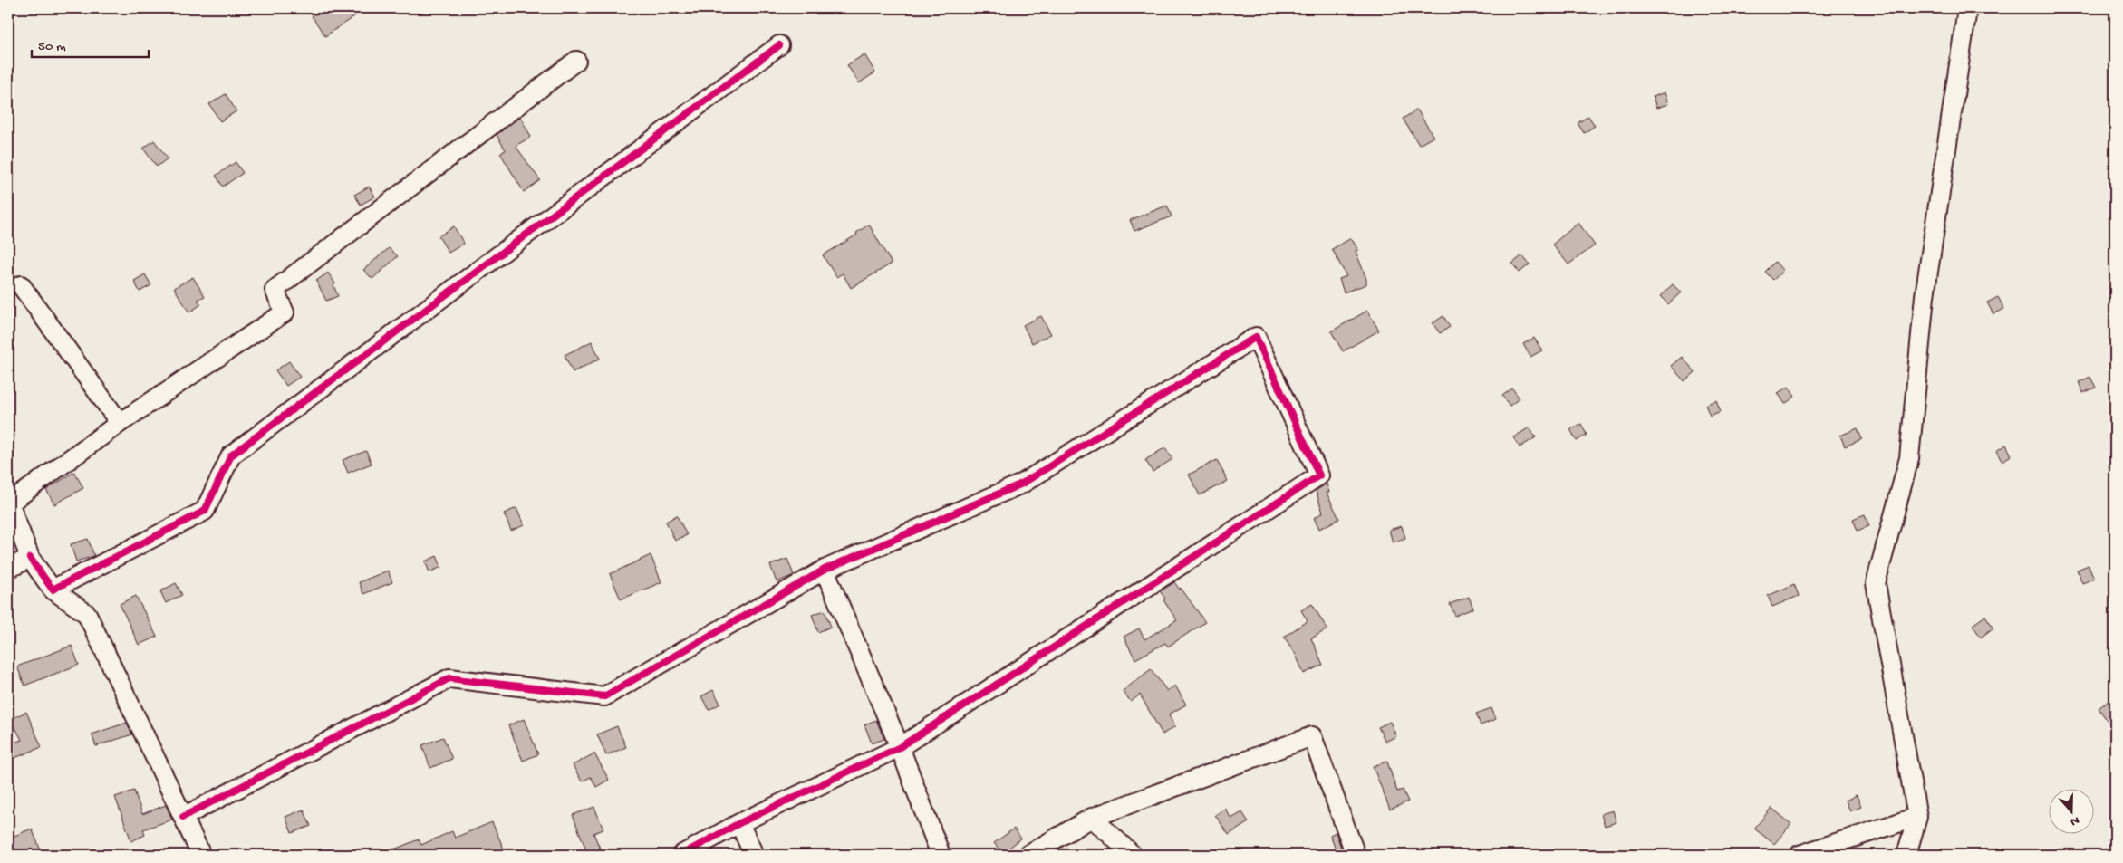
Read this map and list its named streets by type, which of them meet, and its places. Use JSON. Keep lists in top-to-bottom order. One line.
{"scale_bar":"50 m","north":"bottom"}
